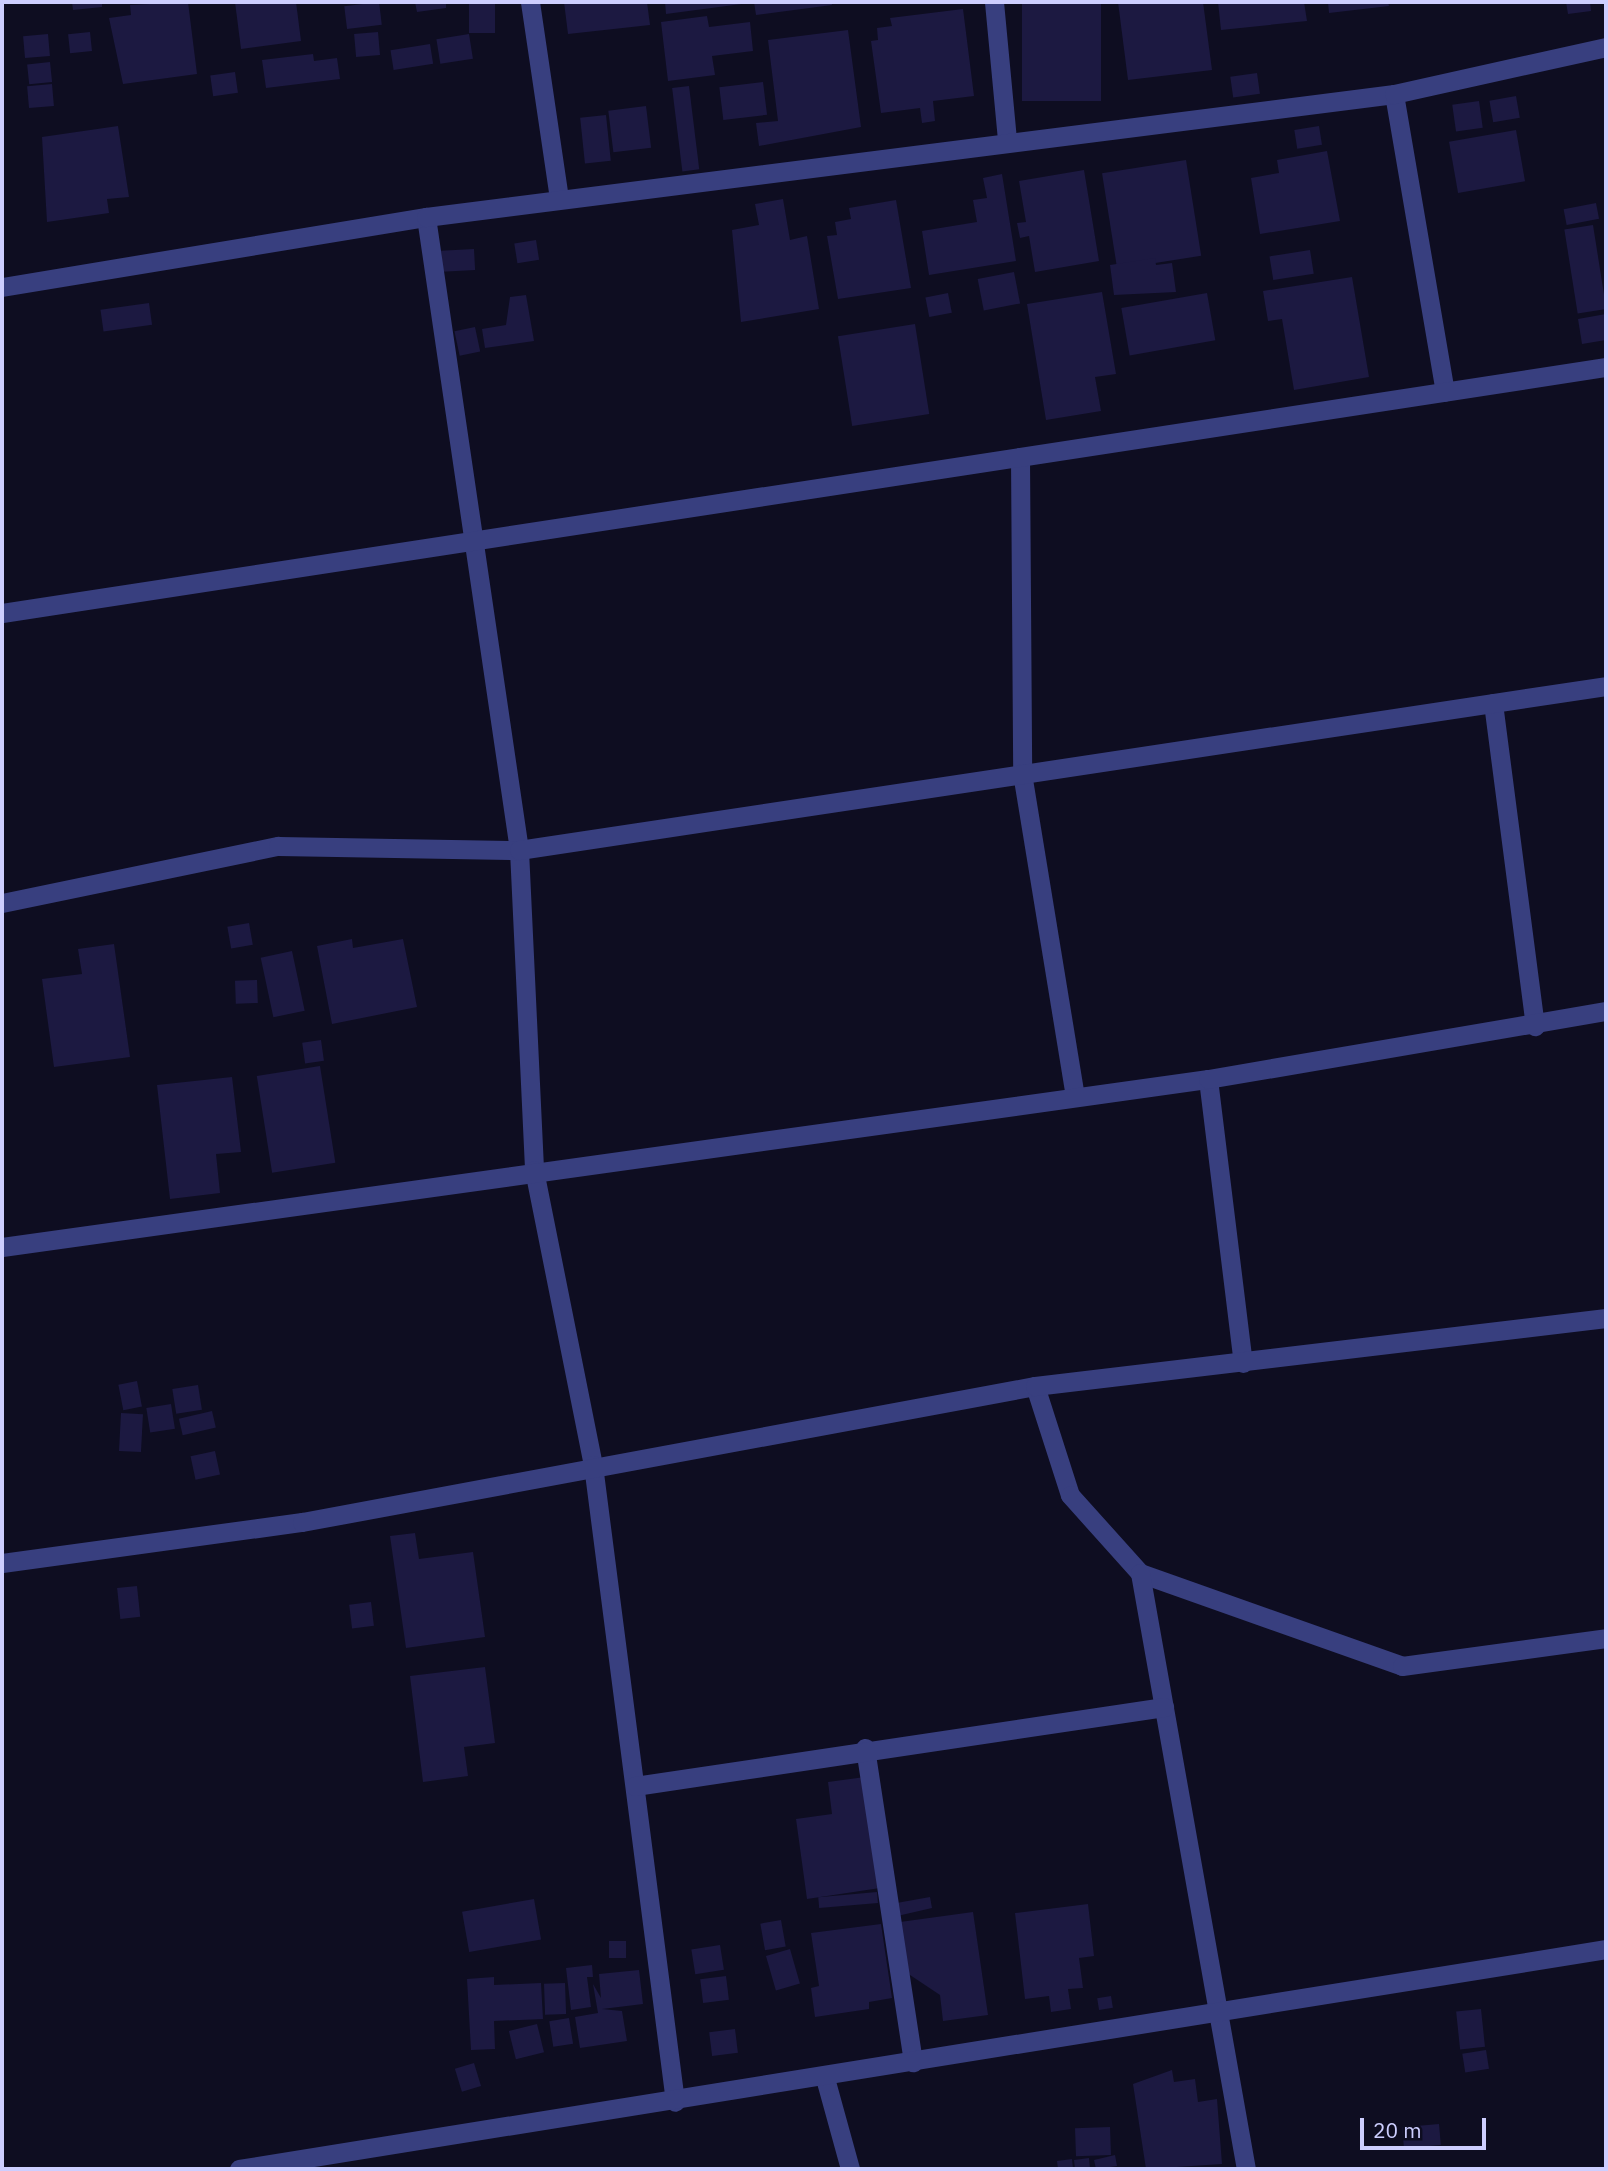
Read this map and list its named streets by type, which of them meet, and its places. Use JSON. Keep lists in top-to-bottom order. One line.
{"scale_bar":"20 m"}
